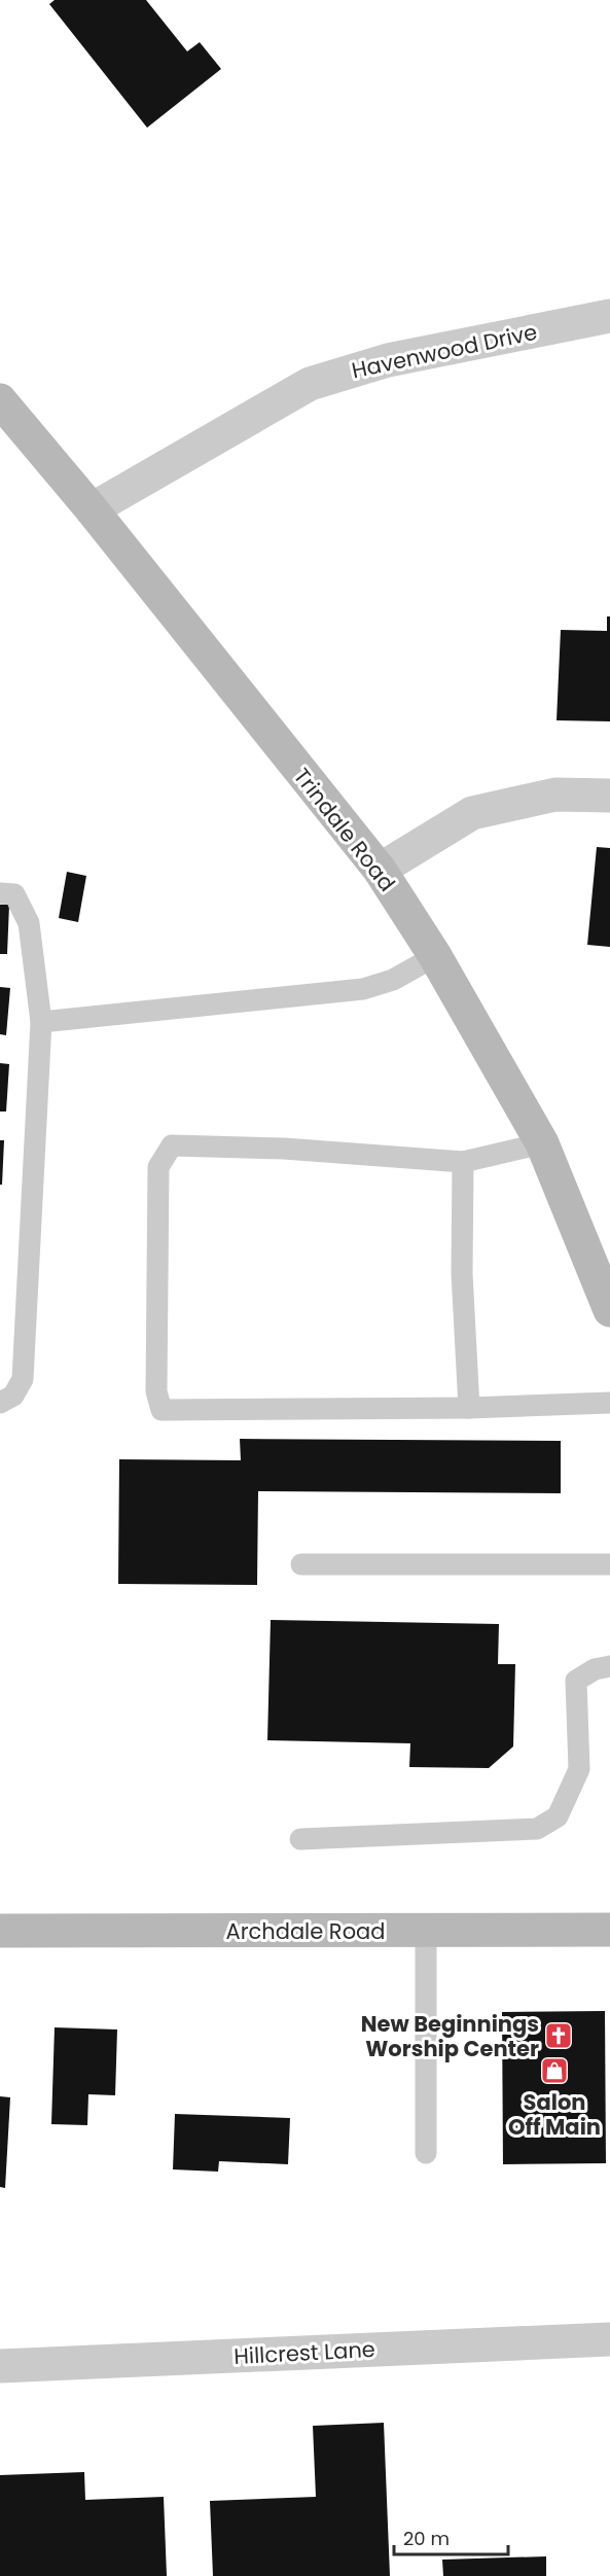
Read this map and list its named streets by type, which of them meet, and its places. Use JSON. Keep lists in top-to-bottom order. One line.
{"streets":{"main road":["Trindale Road","Archdale Road"],"street":["Havenwood Drive","Hillcrest Lane"]},"crossings":[["Havenwood Drive","Trindale Road"]],"places":{"church":["New Beginnings Worship Center"],"shop":["Salon Off Main"]},"scale_bar":"20 m"}
